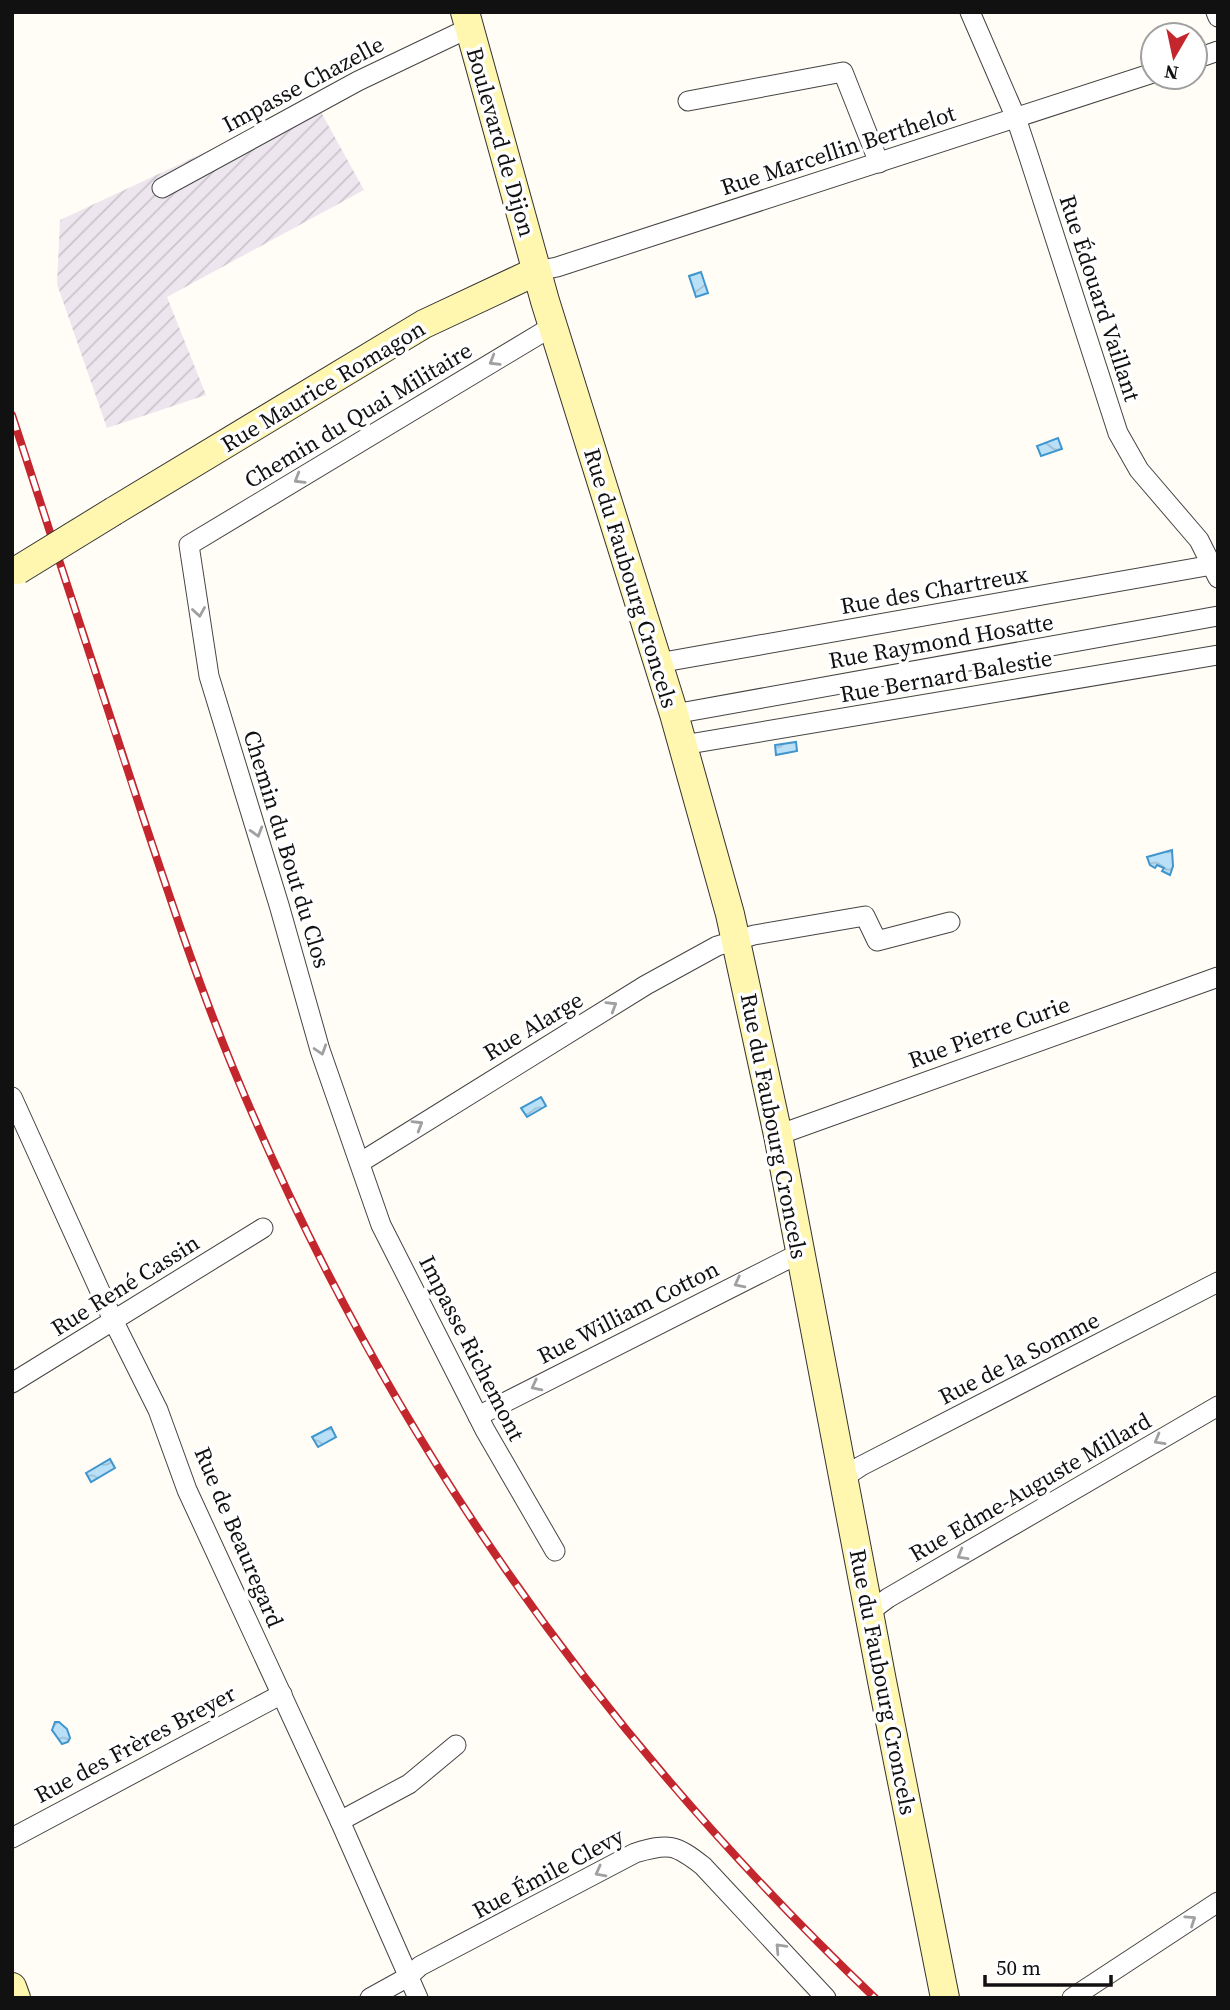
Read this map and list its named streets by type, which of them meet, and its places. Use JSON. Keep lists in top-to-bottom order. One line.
{"streets":{"main road":["Boulevard de Dijon","Rue Maurice Romagon","Rue du Faubourg Croncels"],"street":["Impasse Chazelle","Rue Marcellin Berthelot","Rue Édouard Vaillant","Chemin du Quai Militaire","Rue des Chartreux","Rue Raymond Hosatte","Rue Bernard Balestie","Chemin du Bout du Clos","Rue Alarge","Rue Pierre Curie","Rue René Cassin","Rue William Cotton","Impasse Richemont","Rue de la Somme","Rue Edme-Auguste Millard","Rue de Beauregard","Rue des Frères Breyer","Rue Émile Clevy"]},"crossings":[["Impasse Chazelle","Boulevard de Dijon"],["Boulevard de Dijon","Rue Marcellin Berthelot"],["Boulevard de Dijon","Rue Maurice Romagon"],["Boulevard de Dijon","Rue du Faubourg Croncels"],["Rue Marcellin Berthelot","Rue Édouard Vaillant"],["Rue Marcellin Berthelot","Rue Maurice Romagon"],["Rue Marcellin Berthelot","Rue du Faubourg Croncels"],["Rue Édouard Vaillant","Rue des Chartreux"],["Rue Maurice Romagon","Rue du Faubourg Croncels"],["Chemin du Quai Militaire","Rue du Faubourg Croncels"],["Chemin du Quai Militaire","Chemin du Bout du Clos"],["Rue du Faubourg Croncels","Rue des Chartreux"],["Rue du Faubourg Croncels","Rue Raymond Hosatte"],["Rue du Faubourg Croncels","Rue Bernard Balestie"],["Rue du Faubourg Croncels","Rue Alarge"],["Rue du Faubourg Croncels","Rue Pierre Curie"],["Rue du Faubourg Croncels","Rue William Cotton"],["Rue du Faubourg Croncels","Rue de la Somme"],["Rue du Faubourg Croncels","Rue Edme-Auguste Millard"],["Chemin du Bout du Clos","Rue Alarge"],["Chemin du Bout du Clos","Impasse Richemont"],["Rue Alarge","Impasse Richemont"],["Rue René Cassin","Rue de Beauregard"],["Rue William Cotton","Impasse Richemont"],["Rue de Beauregard","Rue des Frères Breyer"],["Rue de Beauregard","Rue Émile Clevy"]],"one_way":["Chemin du Quai Militaire","Chemin du Bout du Clos","Rue Alarge","Rue William Cotton","Rue Edme-Auguste Millard","Rue Émile Clevy"],"scale_bar":"50 m","north":"bottom"}
